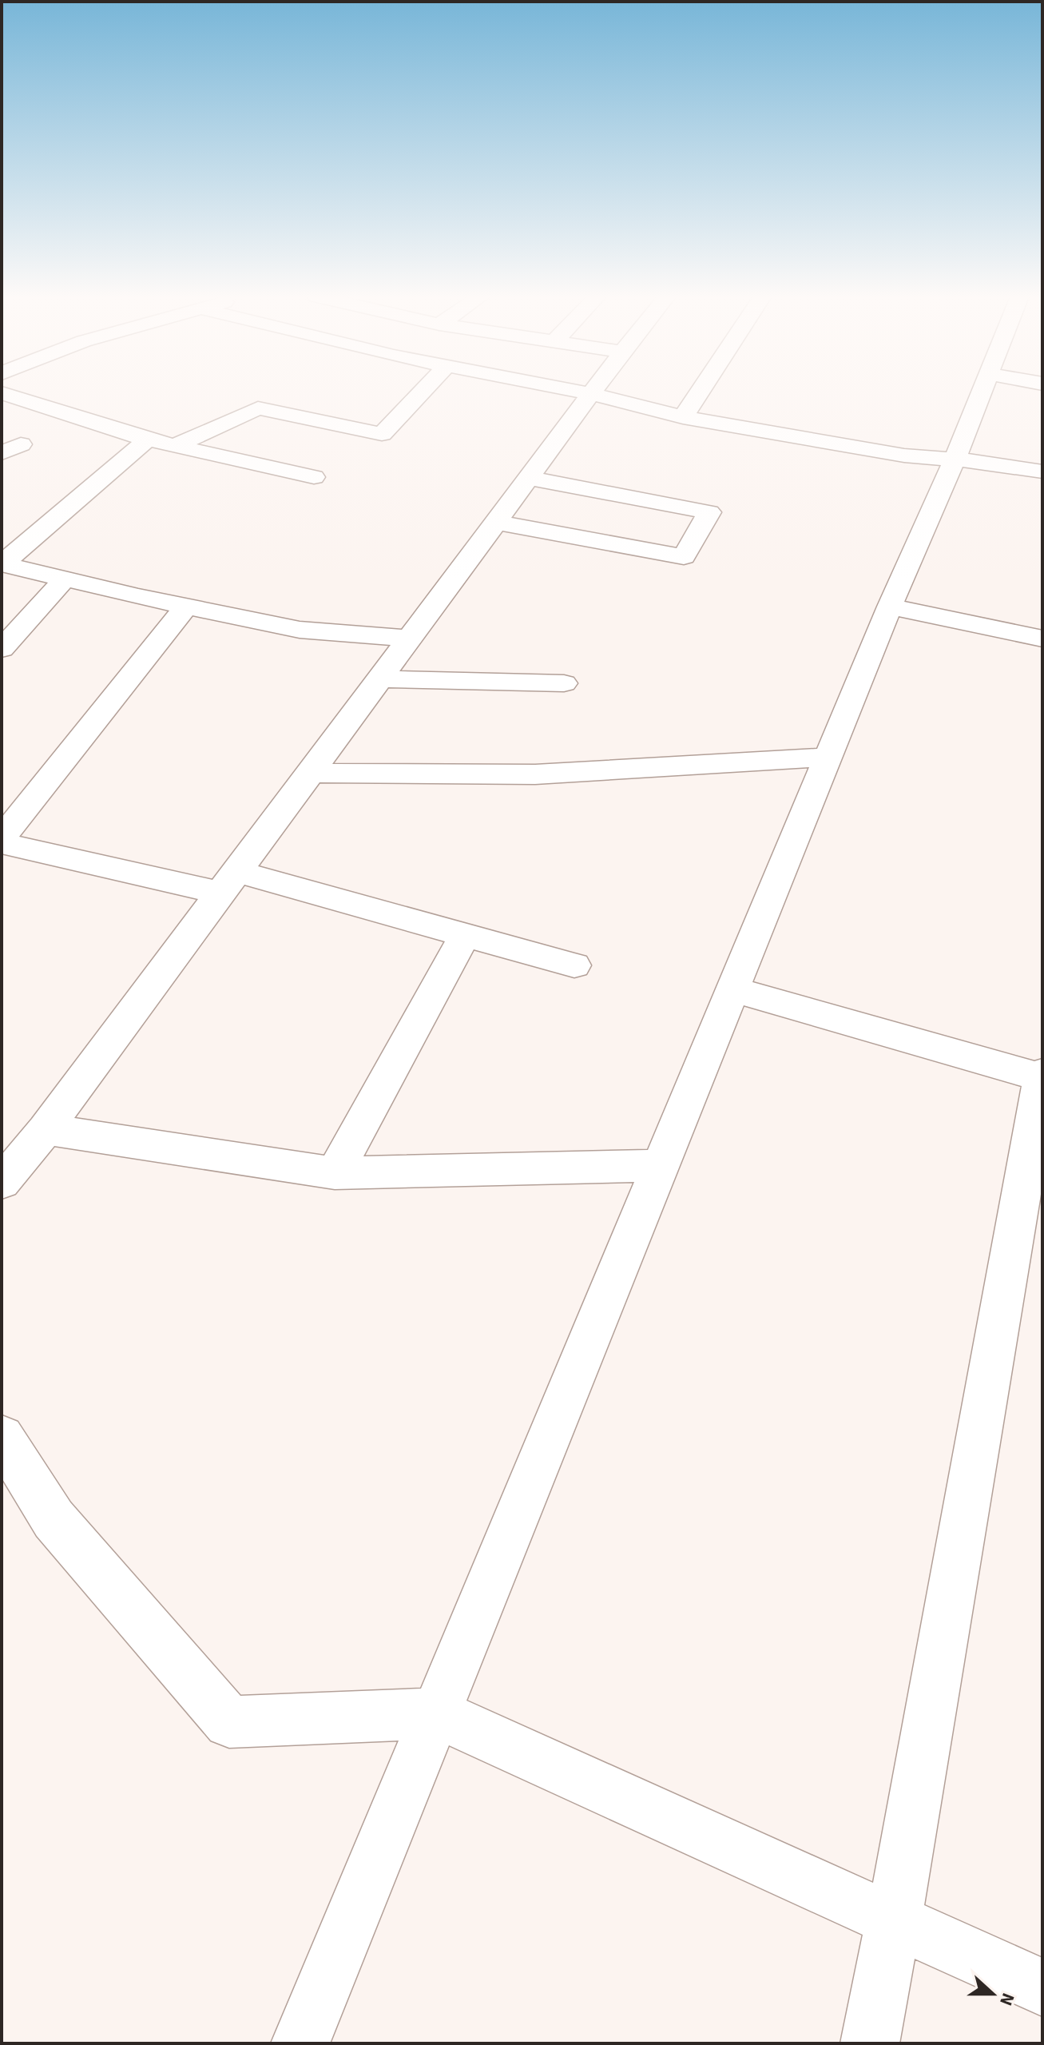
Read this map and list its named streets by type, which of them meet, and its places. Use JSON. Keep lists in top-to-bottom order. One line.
{"north":"right"}
